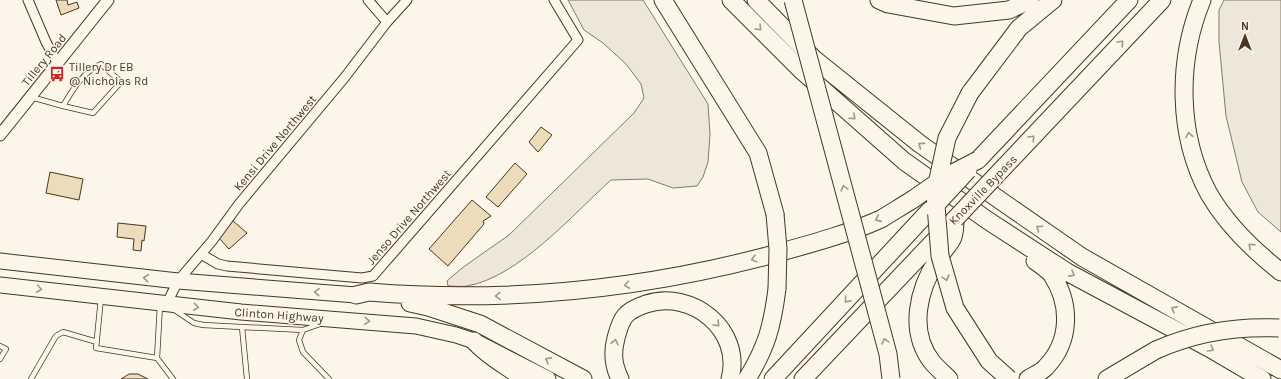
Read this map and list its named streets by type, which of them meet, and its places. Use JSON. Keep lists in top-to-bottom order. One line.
{"streets":{"highway":["Knoxville Bypass","Clinton Highway"],"street":["Tillery Road","Kensi Drive Northwest","Jenso Drive Northwest"]},"crossings":[["Kensi Drive Northwest","Jenso Drive Northwest"],["Kensi Drive Northwest","Clinton Highway"]],"places":{"bus stop":["Tillery Dr EB @ Nicholas Rd"]},"north":"top"}
